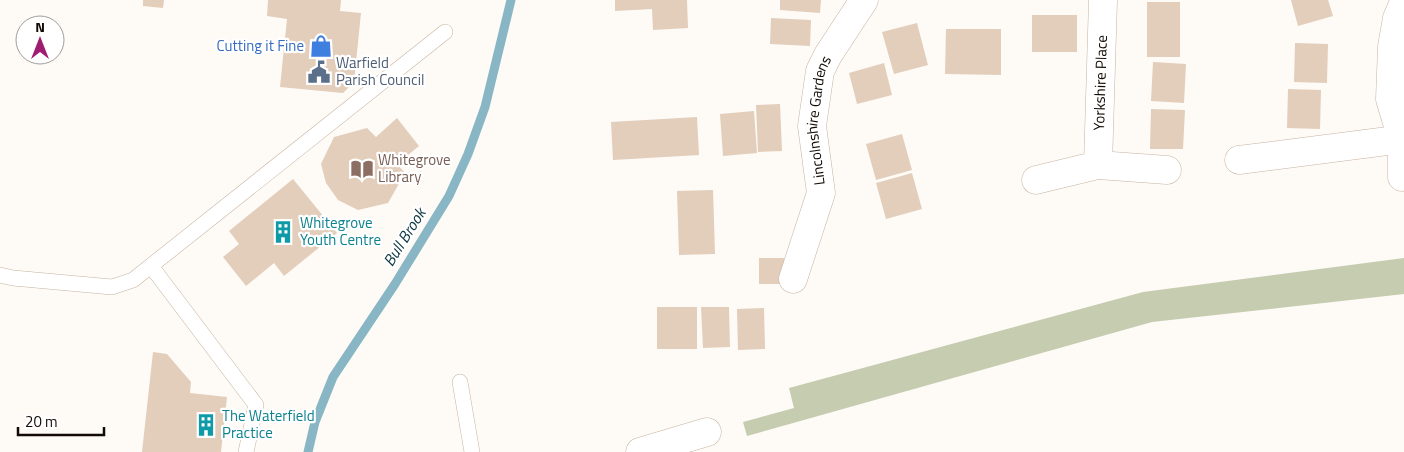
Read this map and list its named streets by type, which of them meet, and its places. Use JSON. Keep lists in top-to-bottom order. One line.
{"streets":{"street":["Yorkshire Place","Lincolnshire Gardens"]},"water":["Bull Brook"],"places":{"shop":["Cutting it Fine"],"public building":["Warfield Parish Council"],"library":["Whitegrove Library"],"building":["Whitegrove Youth Centre","The Waterfield Practice"]},"scale_bar":"20 m","north":"top"}
